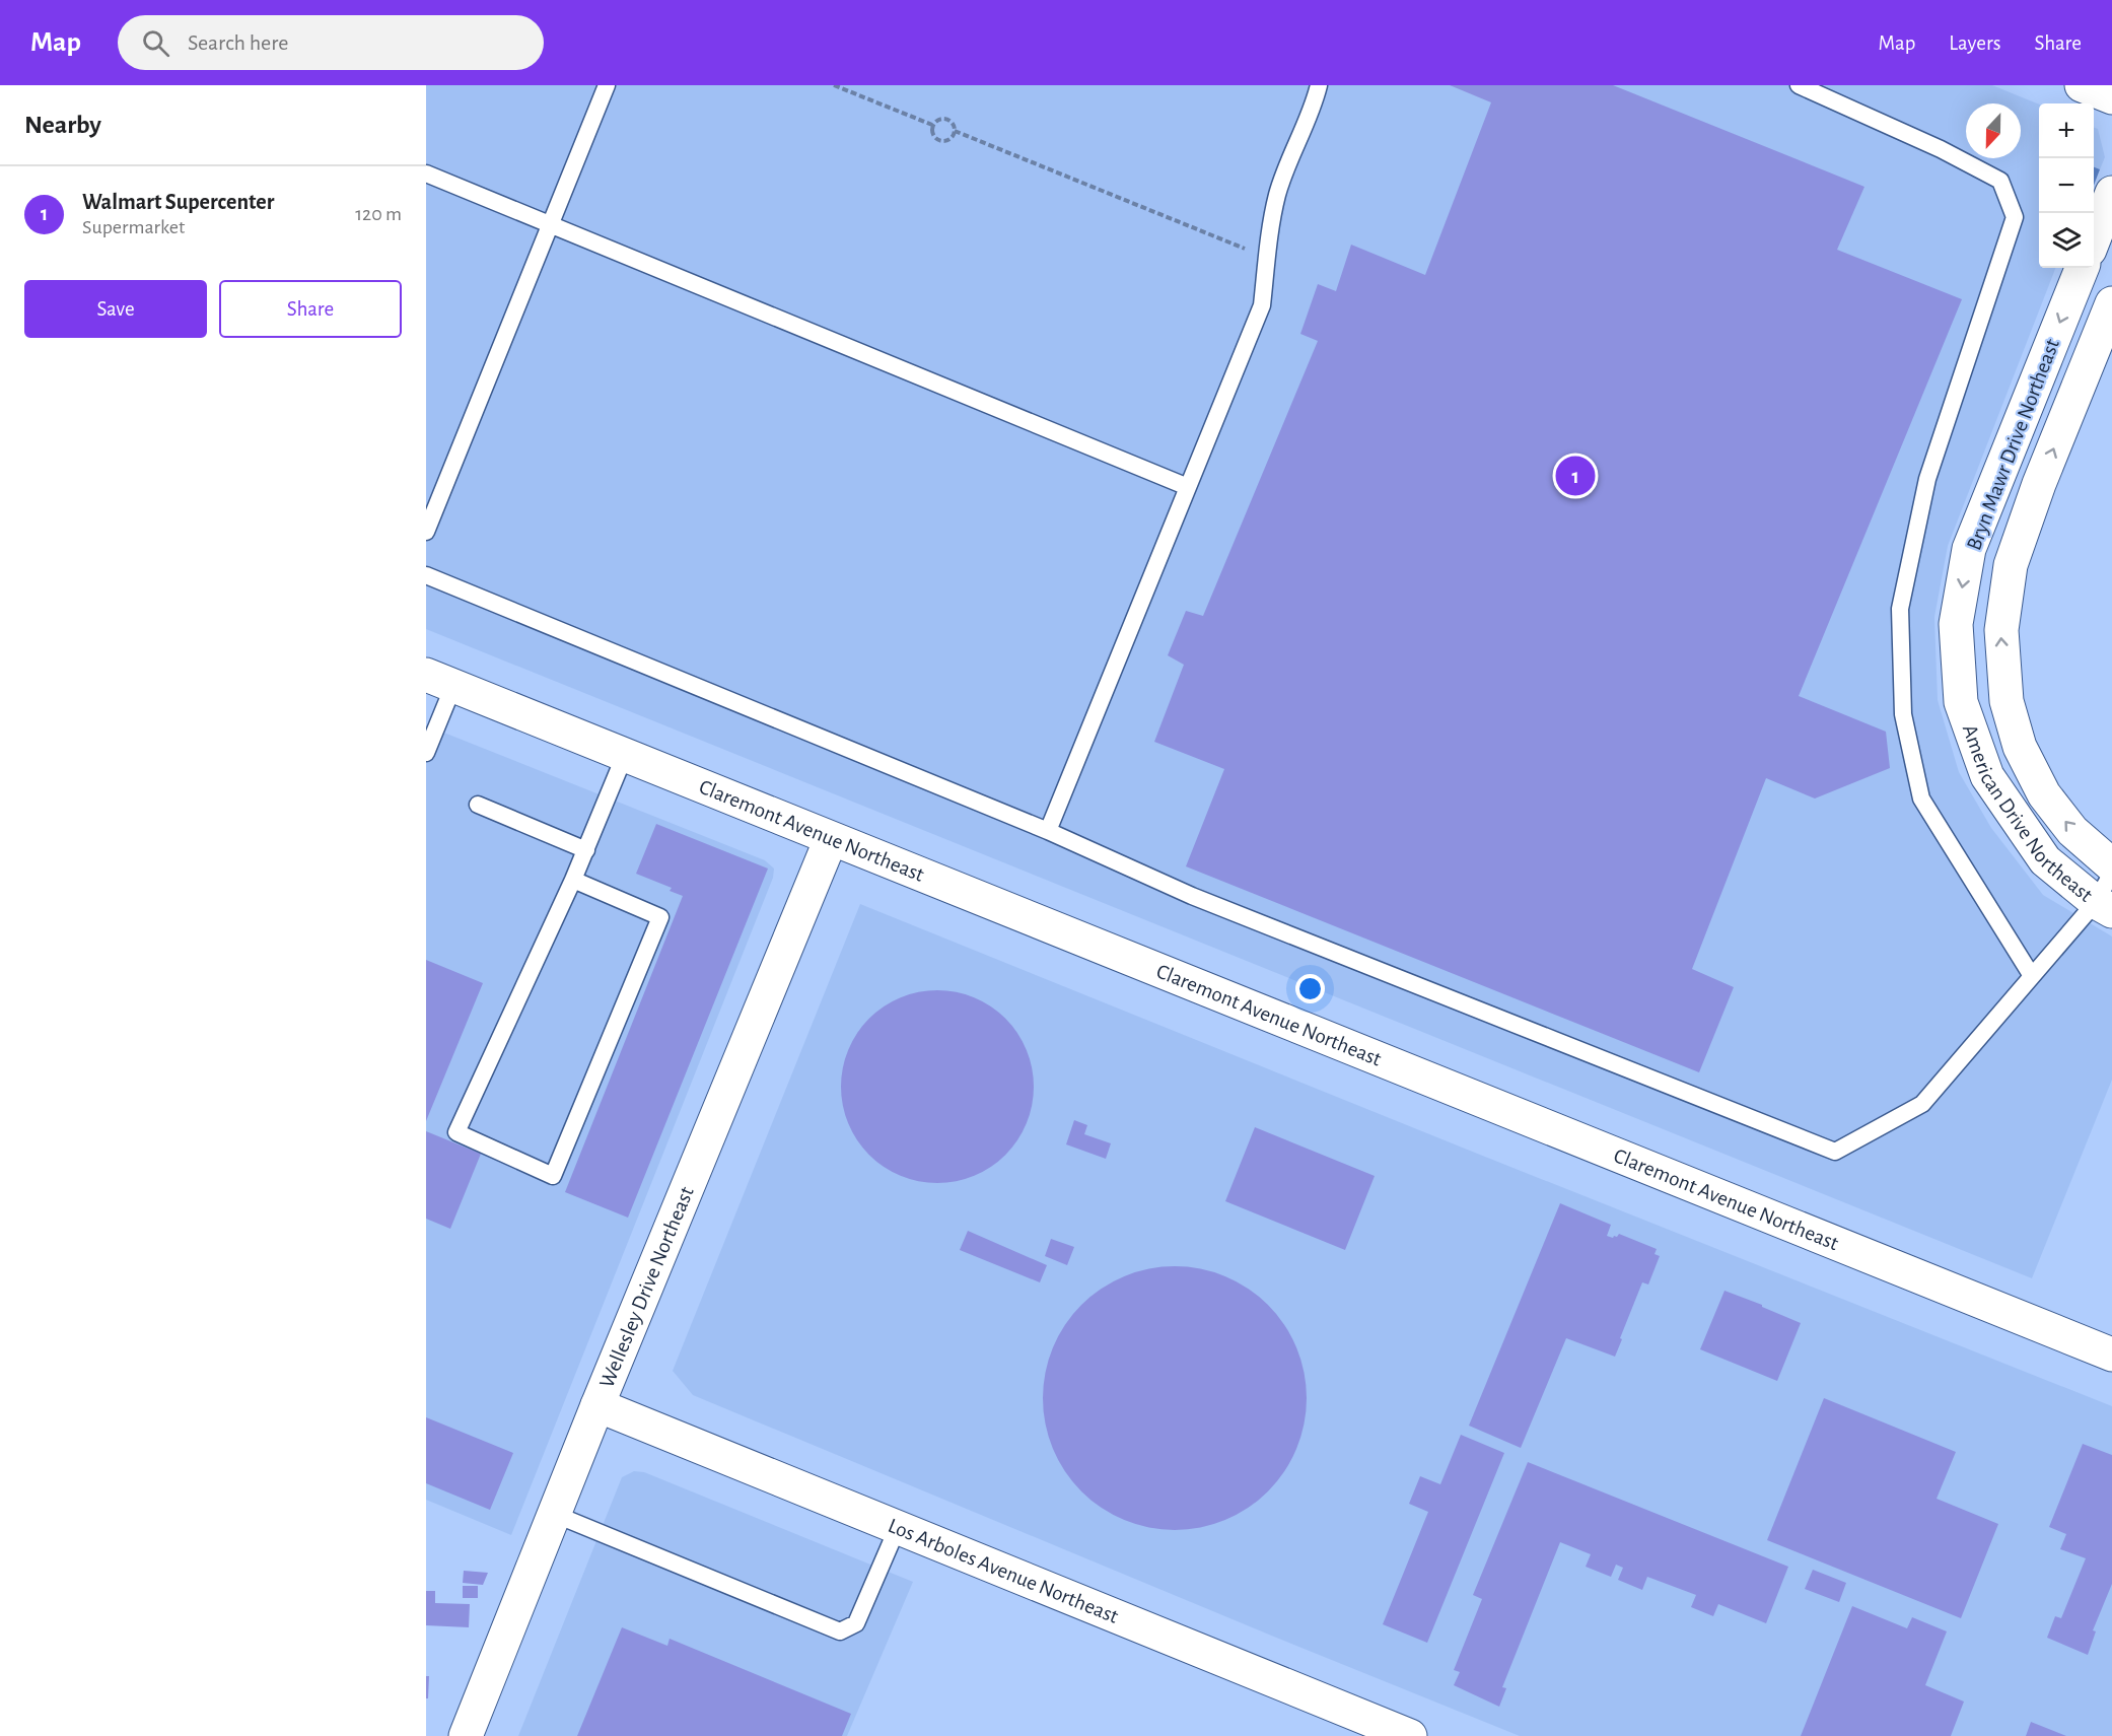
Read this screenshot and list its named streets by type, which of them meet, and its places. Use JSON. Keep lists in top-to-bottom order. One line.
{"streets":{"street":["Bryn Mawr Drive Northeast","American Drive Northeast","Claremont Avenue Northeast","Wellesley Drive Northeast","Los Arboles Avenue Northeast"]},"crossings":[["Bryn Mawr Drive Northeast","American Drive Northeast"],["Claremont Avenue Northeast","Wellesley Drive Northeast"],["Wellesley Drive Northeast","Los Arboles Avenue Northeast"]],"north":"bottom","page":{"header":"Map","search":"Search here","nav":["Map","Layers","Share"],"heading":"Nearby","map_buttons":["+","−"],"list":[{"mark":"1","name":"Walmart Supercenter","note":"Supermarket","value":"120 m"}],"buttons":["Save","Share"],"pins":"1"}}
